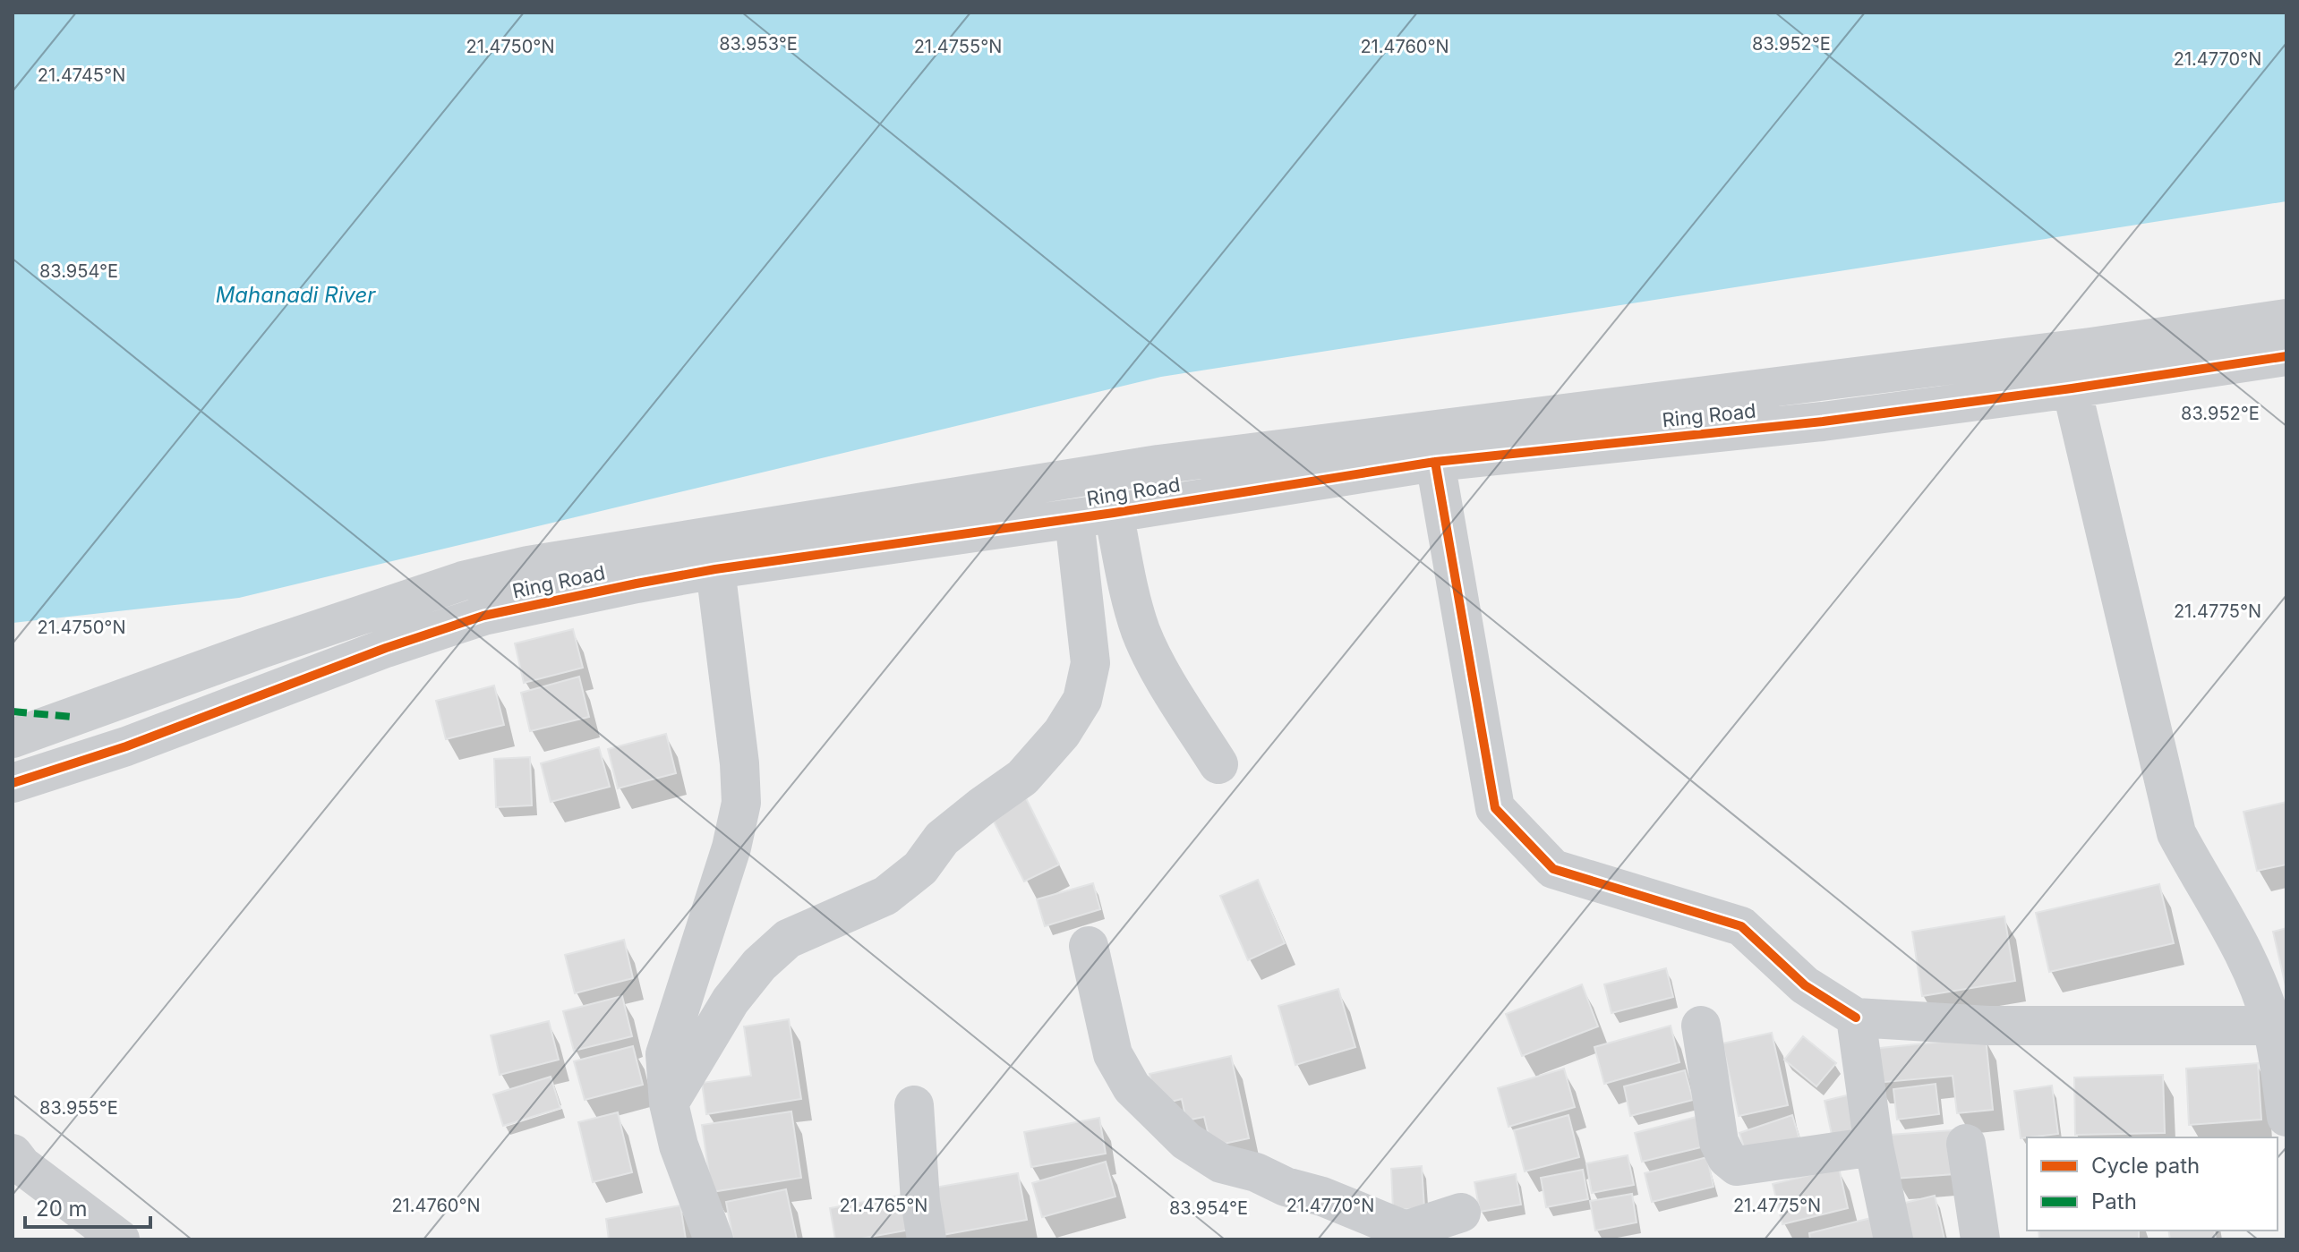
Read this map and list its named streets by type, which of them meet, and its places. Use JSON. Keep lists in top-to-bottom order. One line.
{"streets":{"street":["Ring Road"]},"water":["Mahanadi River"],"legend":["Cycle path","Path"],"scale_bar":"20 m","coordinates":["83.953°E","83.952°E","21.4760°N","21.4750°N","21.4755°N","21.4770°N","21.4745°N","83.954°E","21.4775°N","83.955°E","21.4765°N"]}
